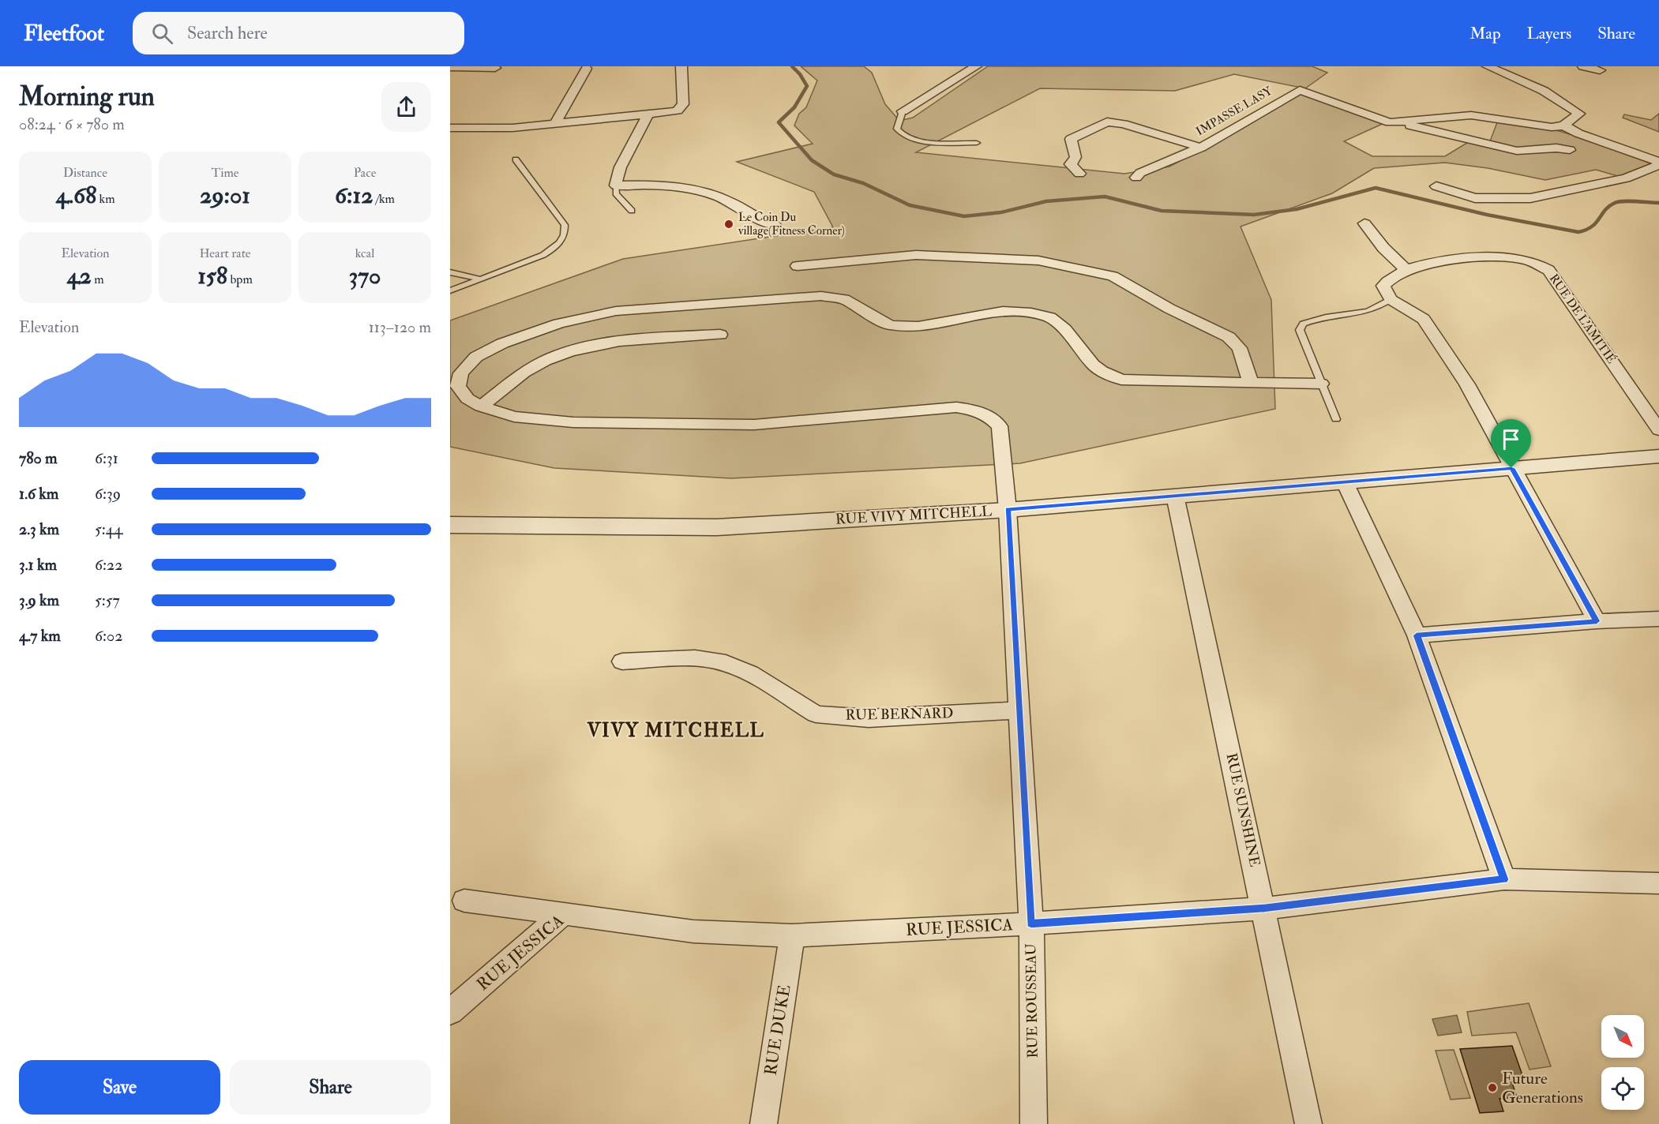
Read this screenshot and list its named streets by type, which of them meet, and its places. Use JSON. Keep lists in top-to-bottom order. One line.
{"streets":{"street":["IMPASSE LASY","RUE DE L'AMITIÉ","RUE VIVY MITCHELL","RUE BERNARD","RUE SUNSHINE","RUE JESSICA","RUE ROUSSEAU","RUE DUKE"]},"crossings":[["RUE VIVY MITCHELL","RUE SUNSHINE"],["RUE VIVY MITCHELL","RUE ROUSSEAU"],["RUE BERNARD","RUE ROUSSEAU"],["RUE SUNSHINE","RUE JESSICA"],["RUE JESSICA","RUE ROUSSEAU"],["RUE JESSICA","RUE DUKE"]],"districts":["VIVY MITCHELL"],"places":["Le Coin Du village(Fitness Corner)","Future Generations"],"north":"bottom right","page":{"header":"Fleetfoot","search":"Search here","nav":["Map","Layers","Share"],"heading":["Morning run","08:24 · 6 × 780 m"],"stats":[["Distance","4.68 km"],["Time","29:01"],["Pace","6:12 /km"],["Elevation","42 m"],["Heart rate","158 bpm"],["kcal","370"]],"chart":["Elevation","113–120 m"],"list":[{"name":"780 m","note":"6:31"},{"name":"1.6 km","note":"6:39"},{"name":"2.3 km","note":"5:44"},{"name":"3.1 km","note":"6:22"},{"name":"3.9 km","note":"5:57"},{"name":"4.7 km","note":"6:02"}],"buttons":["Save","Share"]}}
